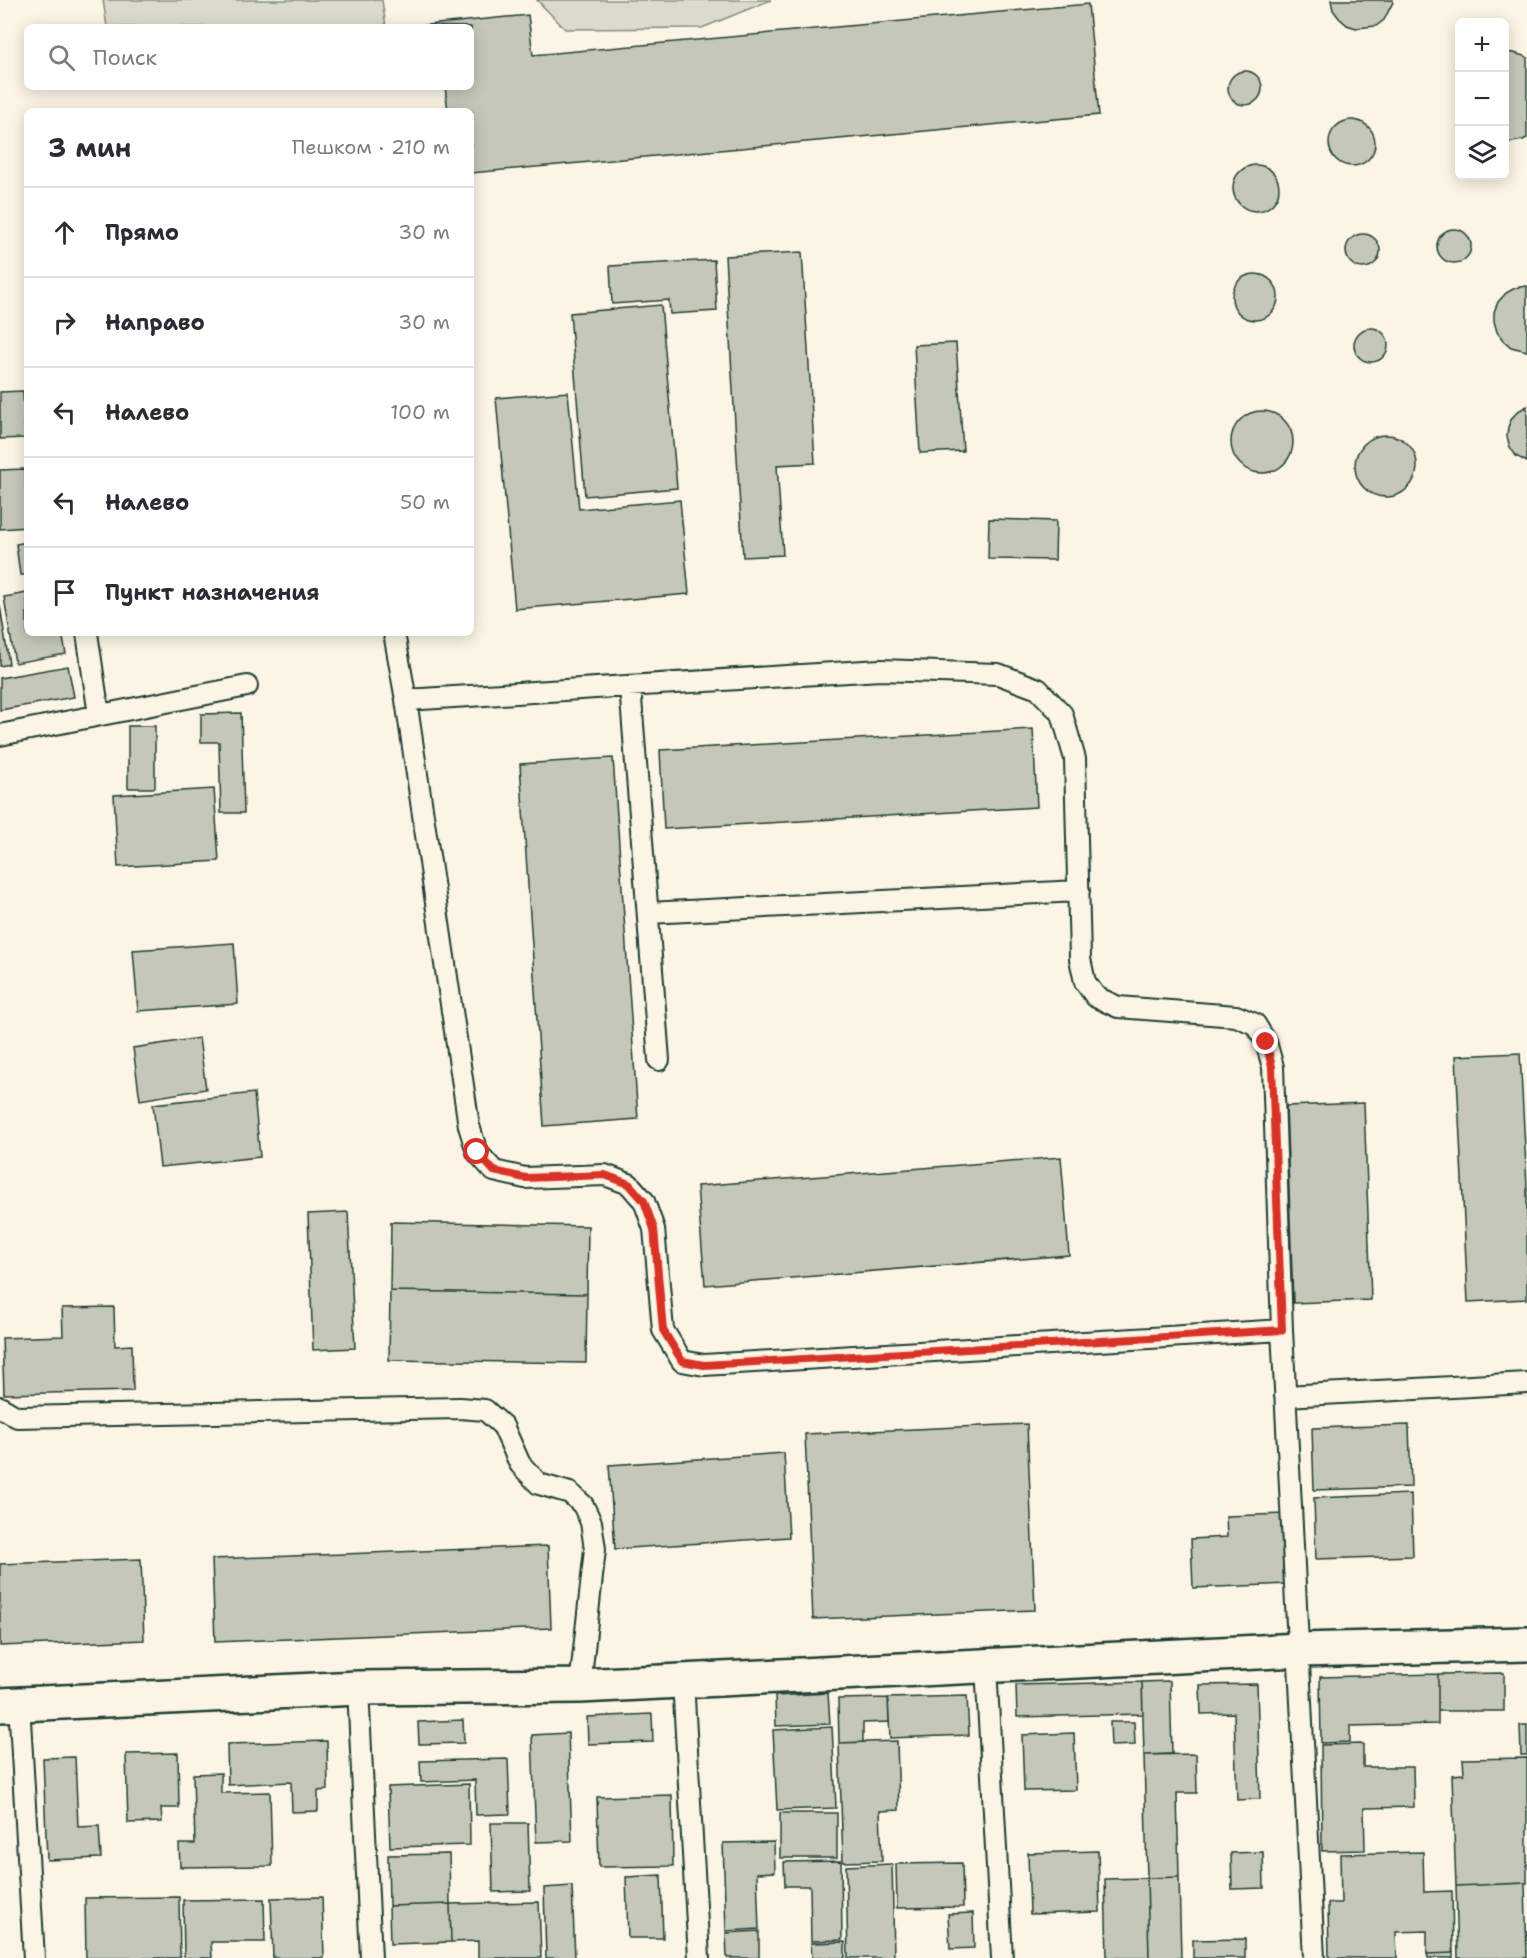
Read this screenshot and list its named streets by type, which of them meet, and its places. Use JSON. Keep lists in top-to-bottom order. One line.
{"page":{"map_buttons":["+","−"],"search":"Поиск","heading":["3 мин","Пешком · 210 m"],"list":[["Прямо","30 m"],["Направо","30 m"],["Налево","100 m"],["Налево","50 m"],"Пункт назначения"]}}
